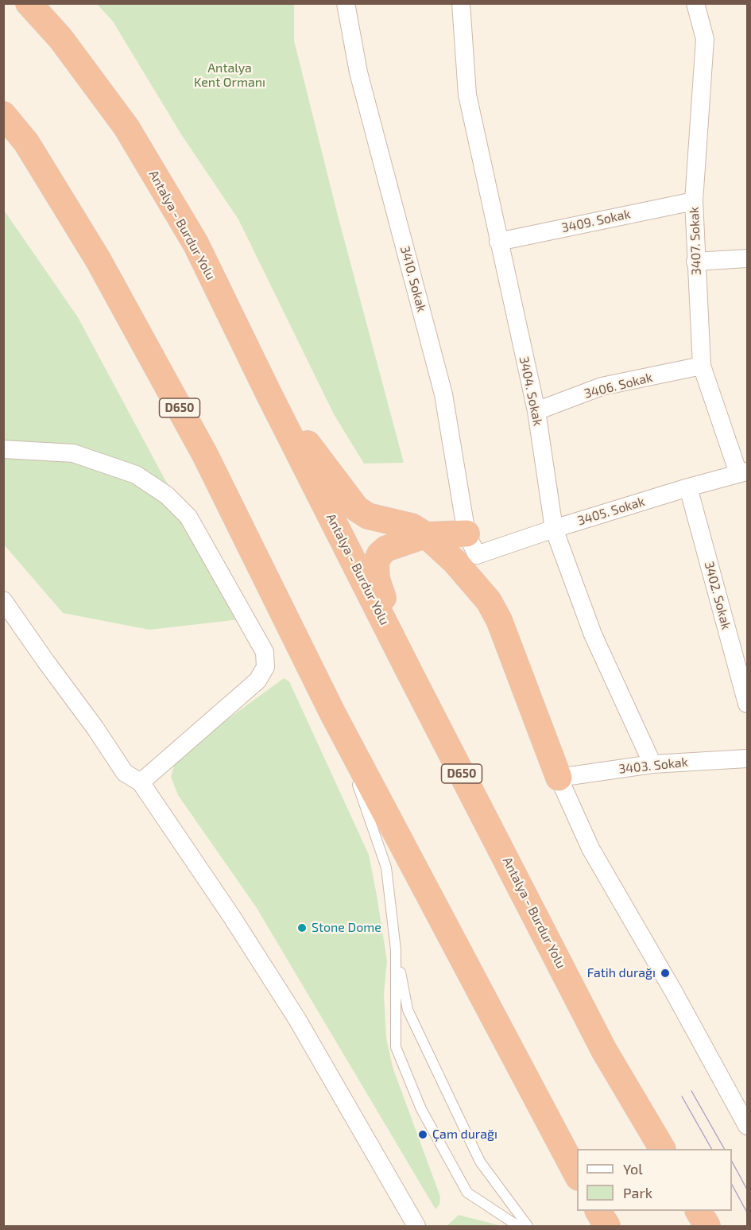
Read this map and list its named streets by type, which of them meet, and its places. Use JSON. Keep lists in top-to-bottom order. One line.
{"streets":{"highway":["Antalya - Burdur Yolu","D650"],"street":["3409. Sokak","3407. Sokak","3410. Sokak","3406. Sokak","3404. Sokak","3405. Sokak","3402. Sokak","3403. Sokak"]},"crossings":[["3409. Sokak","3407. Sokak"],["3409. Sokak","3404. Sokak"],["3407. Sokak","3406. Sokak"],["3407. Sokak","3405. Sokak"],["3410. Sokak","3405. Sokak"],["3406. Sokak","3404. Sokak"],["3404. Sokak","3405. Sokak"],["3404. Sokak","3403. Sokak"],["3405. Sokak","3402. Sokak"]],"parks":["Antalya Kent Ormanı"],"places":["Stone Dome","Fatih durağı","Çam durağı"],"legend":["Yol","Park"]}
